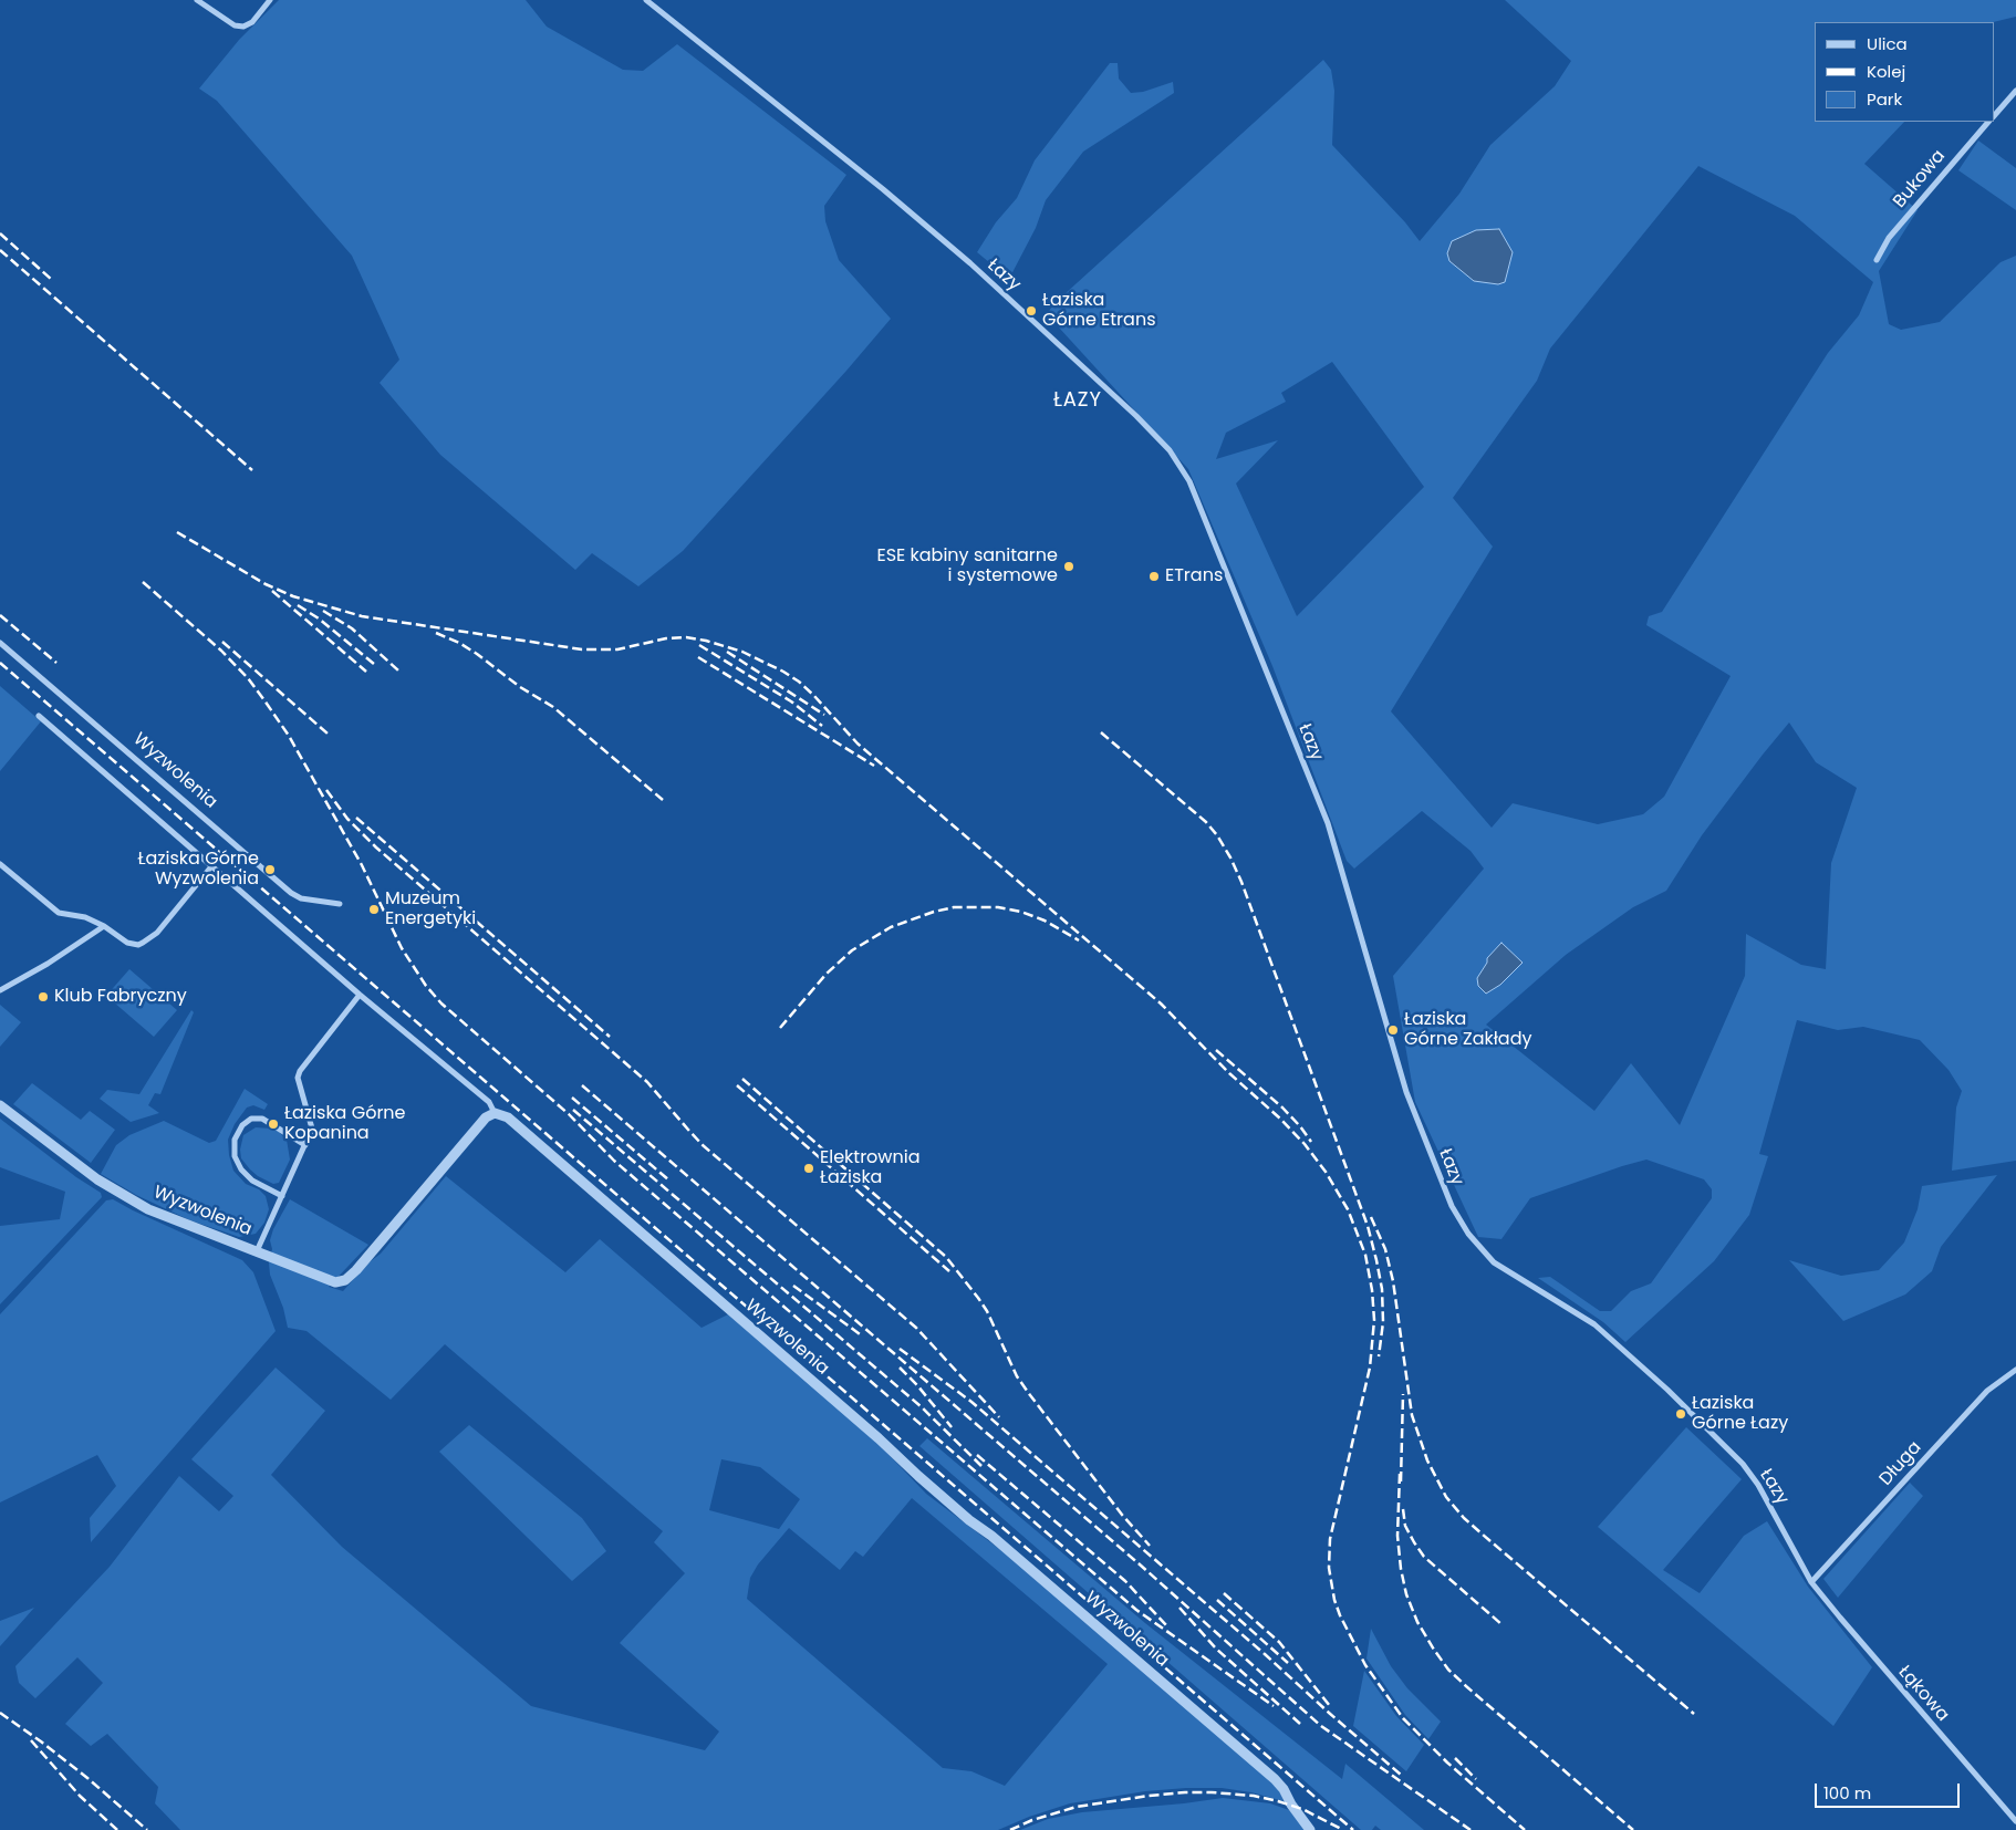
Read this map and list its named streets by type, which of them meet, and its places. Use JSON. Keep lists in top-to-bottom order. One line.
{"streets":{"street":["Bukowa","Łazy","Wyzwolenia","Długa","Łąkowa"]},"crossings":[["Łazy","Długa"],["Łazy","Łąkowa"],["Długa","Łąkowa"]],"districts":["ŁAZY"],"places":["Łaziska Górne Etrans","ESE kabiny sanitarne i systemowe","ETrans","Łaziska Górne Wyzwolenia","Muzeum Energetyki","Klub Fabryczny","Łaziska Górne Zakłady","Łaziska Górne Kopanina","Elektrownia Łaziska","Łaziska Górne Łazy"],"legend":["Ulica","Kolej","Park"],"scale_bar":"100 m"}
